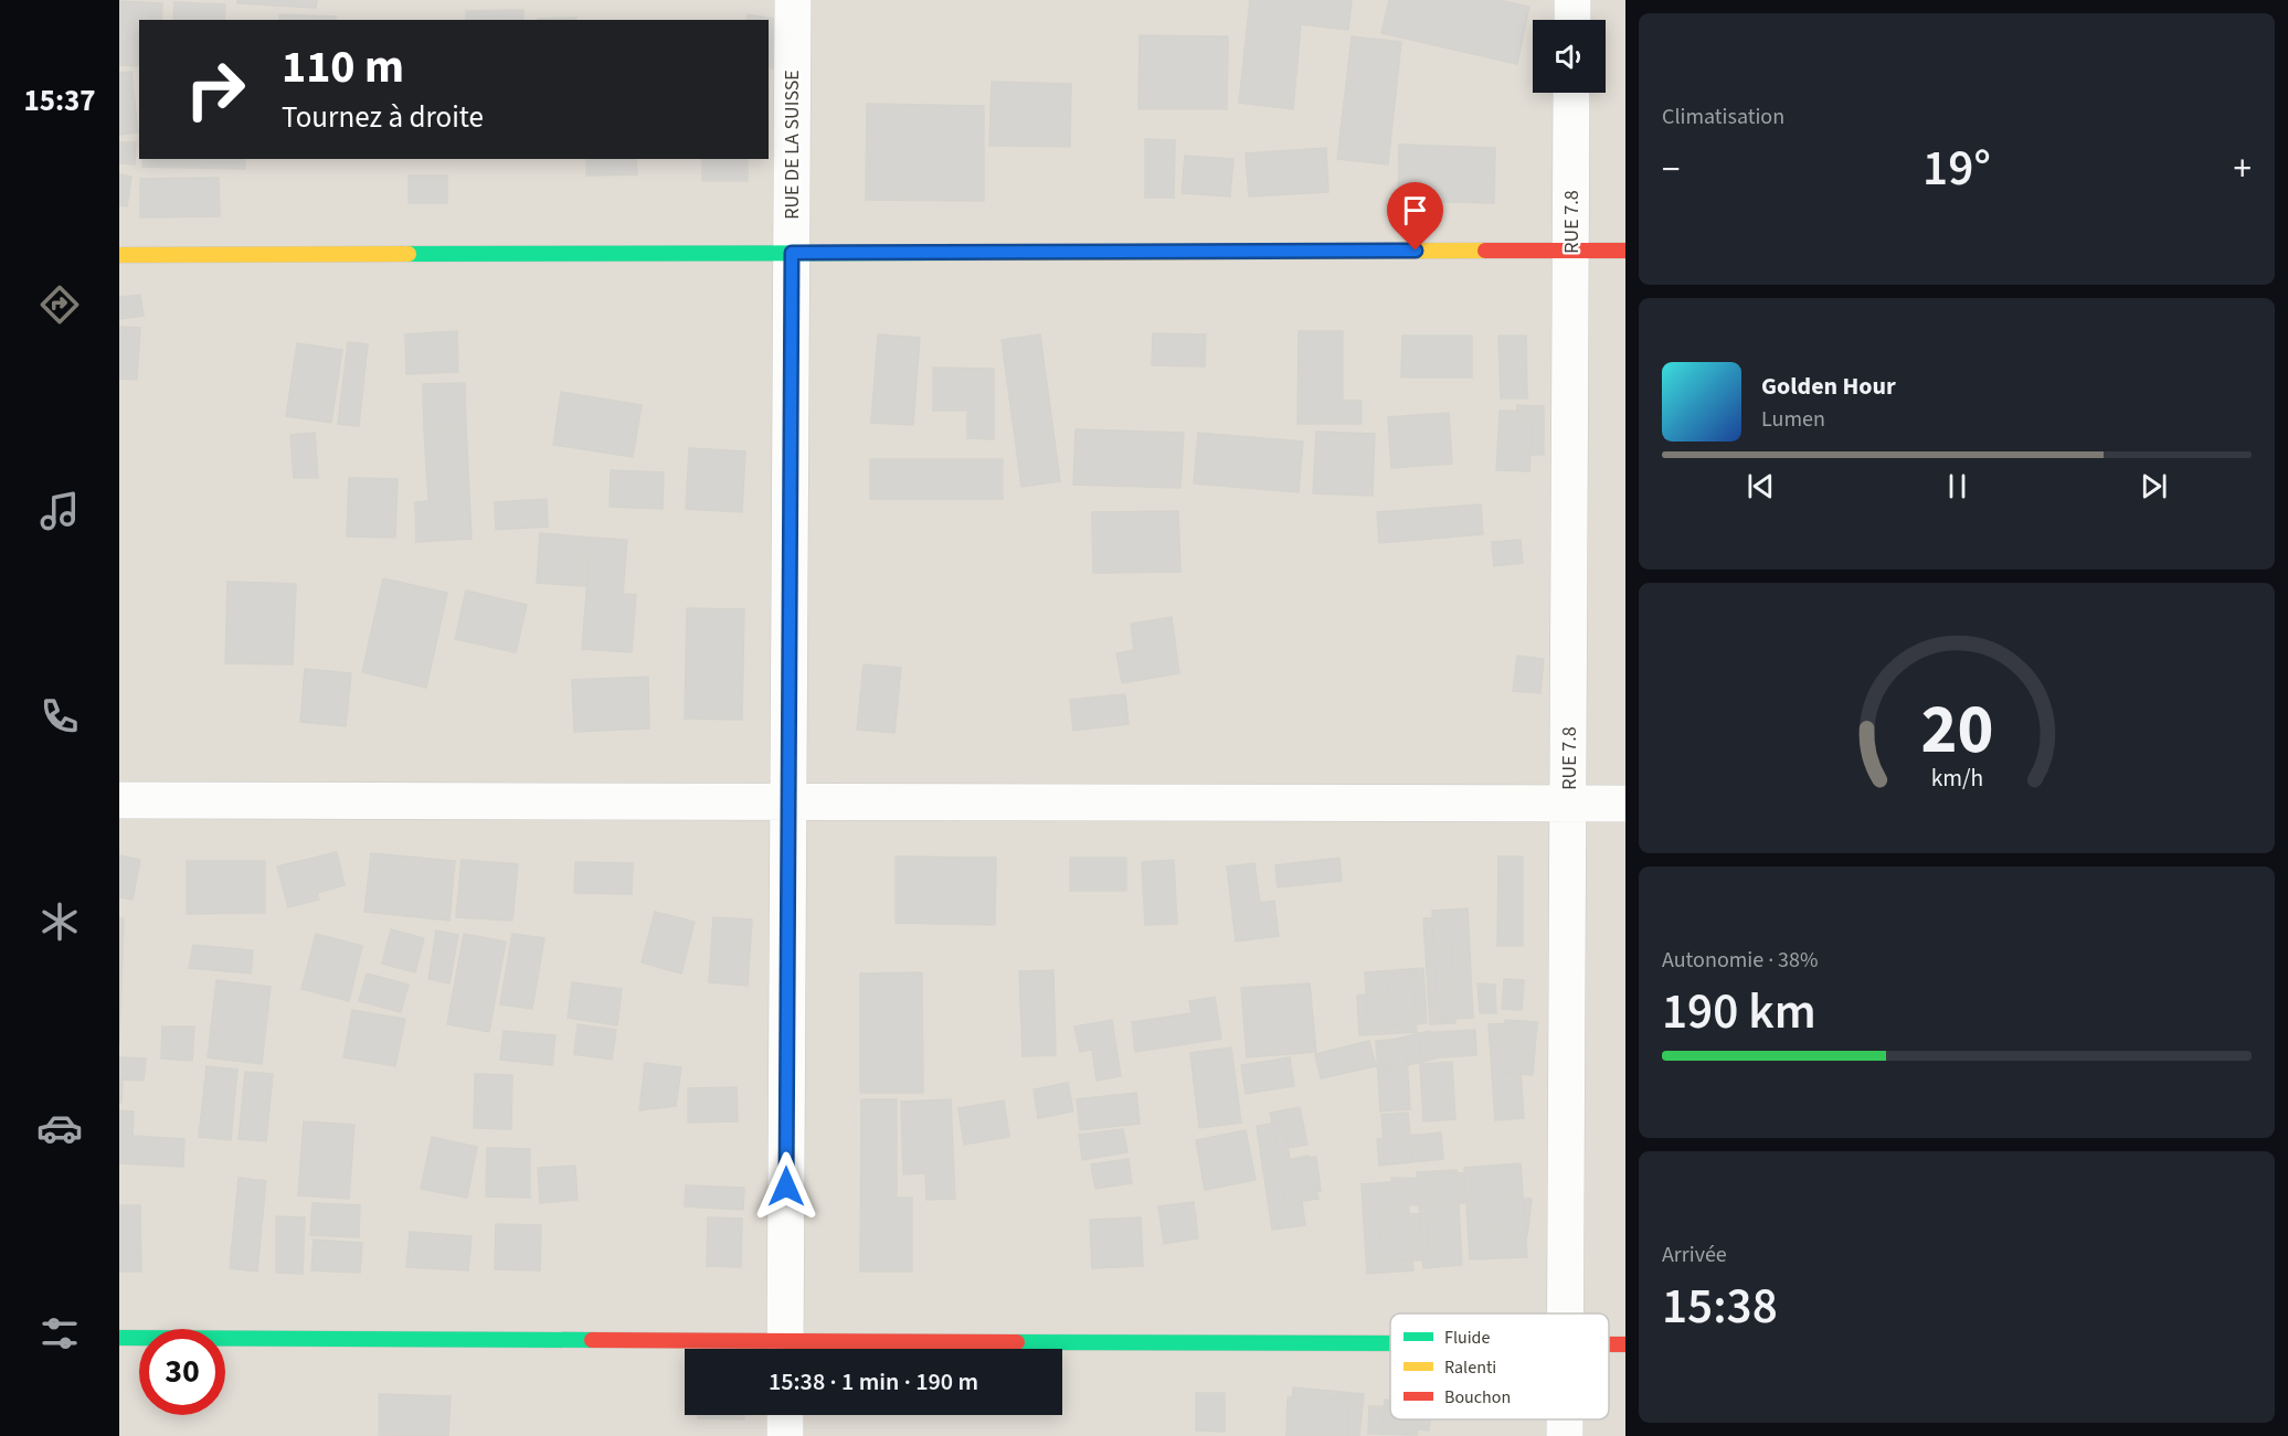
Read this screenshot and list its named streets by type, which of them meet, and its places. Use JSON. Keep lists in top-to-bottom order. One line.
{"streets":{"street":["RUE DE LA SUISSE","RUE 7.8"]},"legend":["Fluide","Ralenti","Bouchon"],"page":{"tabs":"15:37","tile":["Climatisation",["Autonomie · 38%","190 km"],["Arrivée","15:38"]],"turn":["110 m","Tournez à droite"],"heat":["−","19°","+"],"song":["Golden Hour","Lumen"],"limit":"30","trip":"15:38 · 1 min · 190 m","gauge":["20","km/h"]}}
